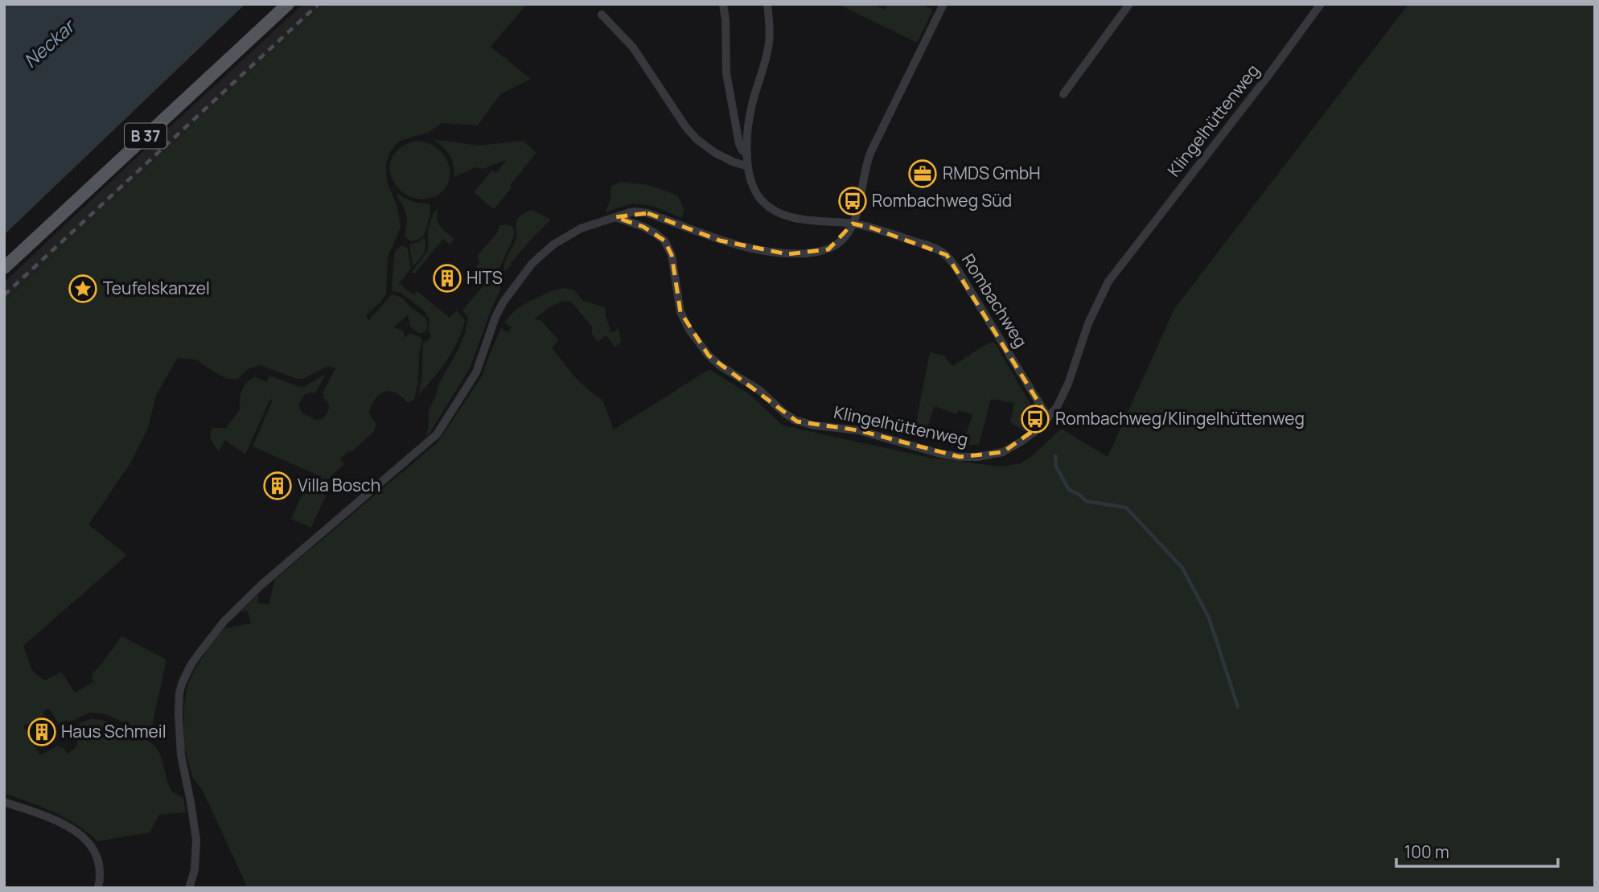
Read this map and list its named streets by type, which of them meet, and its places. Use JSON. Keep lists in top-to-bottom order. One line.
{"streets":{"main road":["B 37"],"street":["Klingelhüttenweg","Rombachweg"]},"crossings":[["Klingelhüttenweg","Rombachweg"]],"water":["Neckar"],"places":{"office":["RMDS GmbH"],"bus stop":["Rombachweg Süd","Rombachweg/Klingelhüttenweg"],"building":["HITS","Villa Bosch","Haus Schmeil"],"place":["Teufelskanzel"]},"scale_bar":"100 m"}
